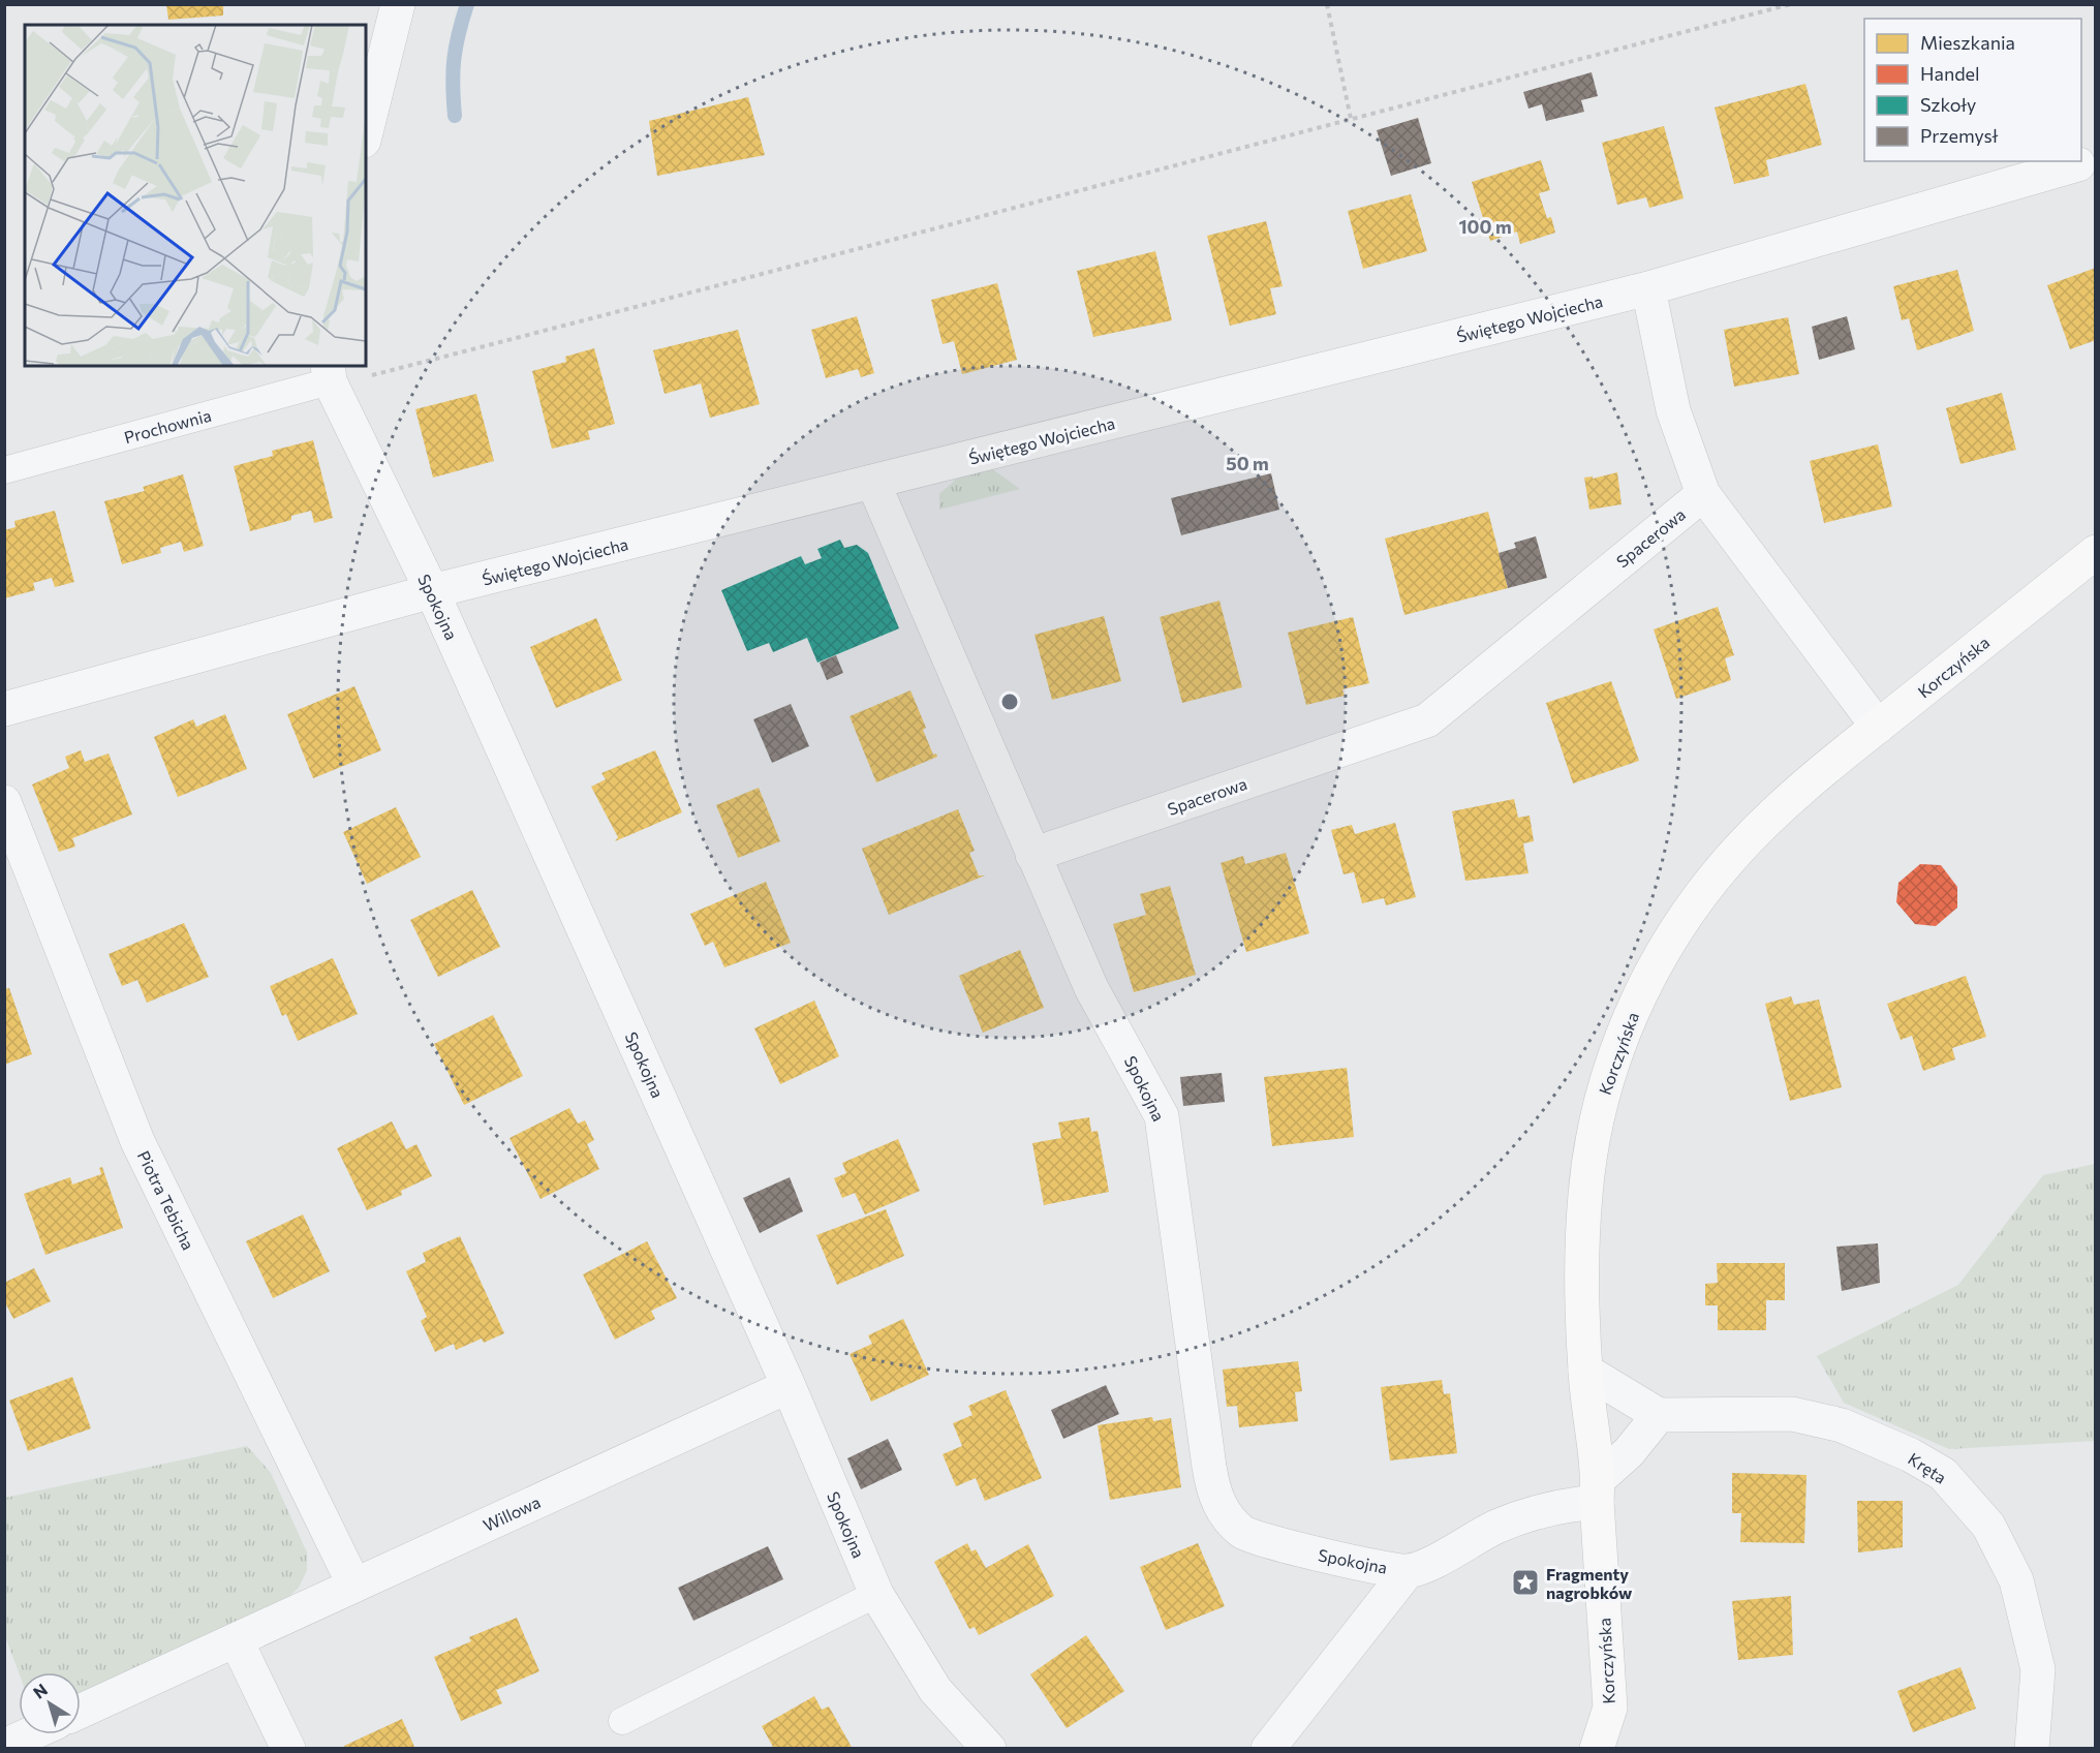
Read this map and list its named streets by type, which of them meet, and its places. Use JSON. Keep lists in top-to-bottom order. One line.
{"streets":{"main road":["Korczyńska"],"street":["Świętego Wojciecha","Spacerowa","Spokojna","Piotra Tebicha","Kręta","Willowa"],"lane":["Prochownia"]},"crossings":[["Świętego Wojciecha","Spokojna"],["Prochownia","Spokojna"],["Spacerowa","Spokojna"],["Spokojna","Korczyńska"],["Spokojna","Willowa"],["Piotra Tebicha","Willowa"]],"places":{"place":["Fragmenty nagrobków"]},"legend":["Mieszkania","Handel","Szkoły","Przemysł"],"north":"top left","rings":["100 m","50 m"]}
